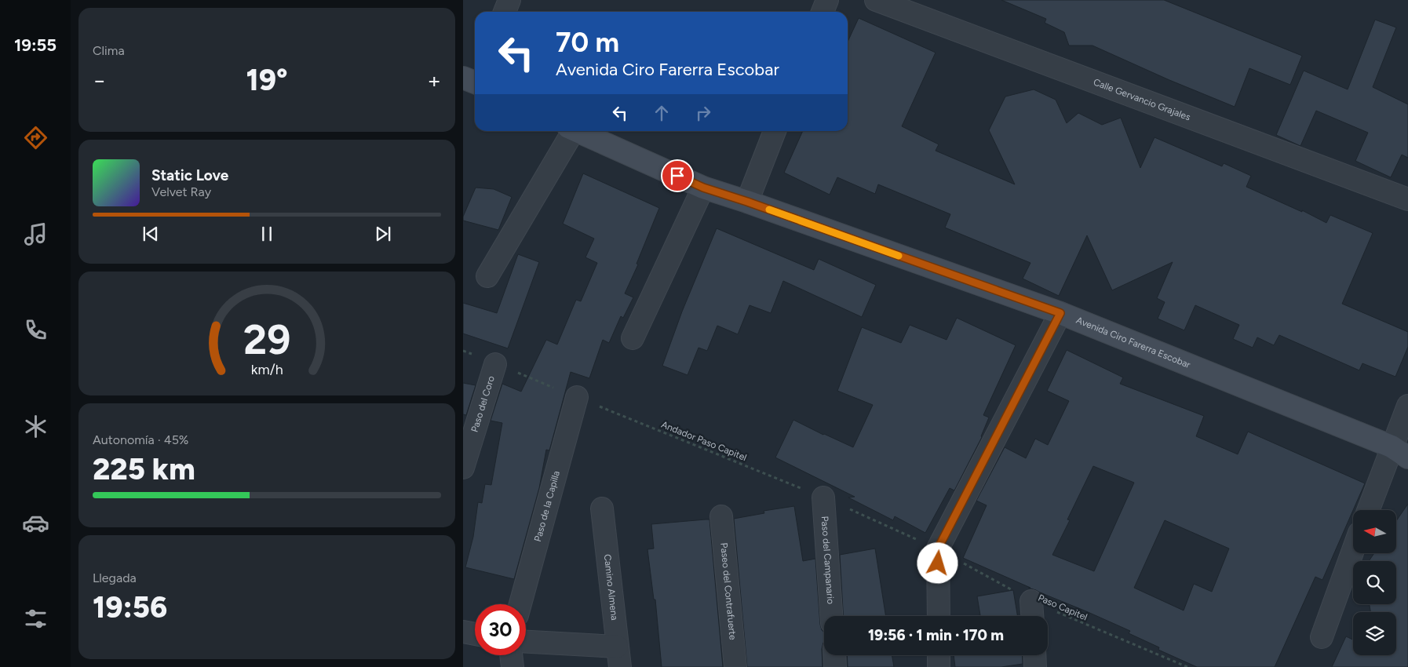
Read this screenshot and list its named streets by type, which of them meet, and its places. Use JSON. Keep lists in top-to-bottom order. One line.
{"streets":{"street":["Calle Gervancio Grajales","Avenida Ciro Farerra Escobar","Paso del Coro","Paso de la Capilla","Paso del Campanario","Camino Almena","Paseo del Contrafuerte"],"path":["Andador Paso Capitel","Paso Capitel"]},"crossings":[["Paso del Coro","Andador Paso Capitel"],["Andador Paso Capitel","Paso de la Capilla"],["Andador Paso Capitel","Paso del Campanario"],["Andador Paso Capitel","Paso Capitel"]],"north":"left","page":{"tabs":"19:55","tile":["Clima",["Autonomía · 45%","225 km"],["Llegada","19:56"]],"turn":["70 m","Avenida Ciro Farerra Escobar"],"heat":["−","19°","+"],"song":["Static Love","Velvet Ray"],"limit":"30","trip":"19:56 · 1 min · 170 m","gauge":["29","km/h"]}}
